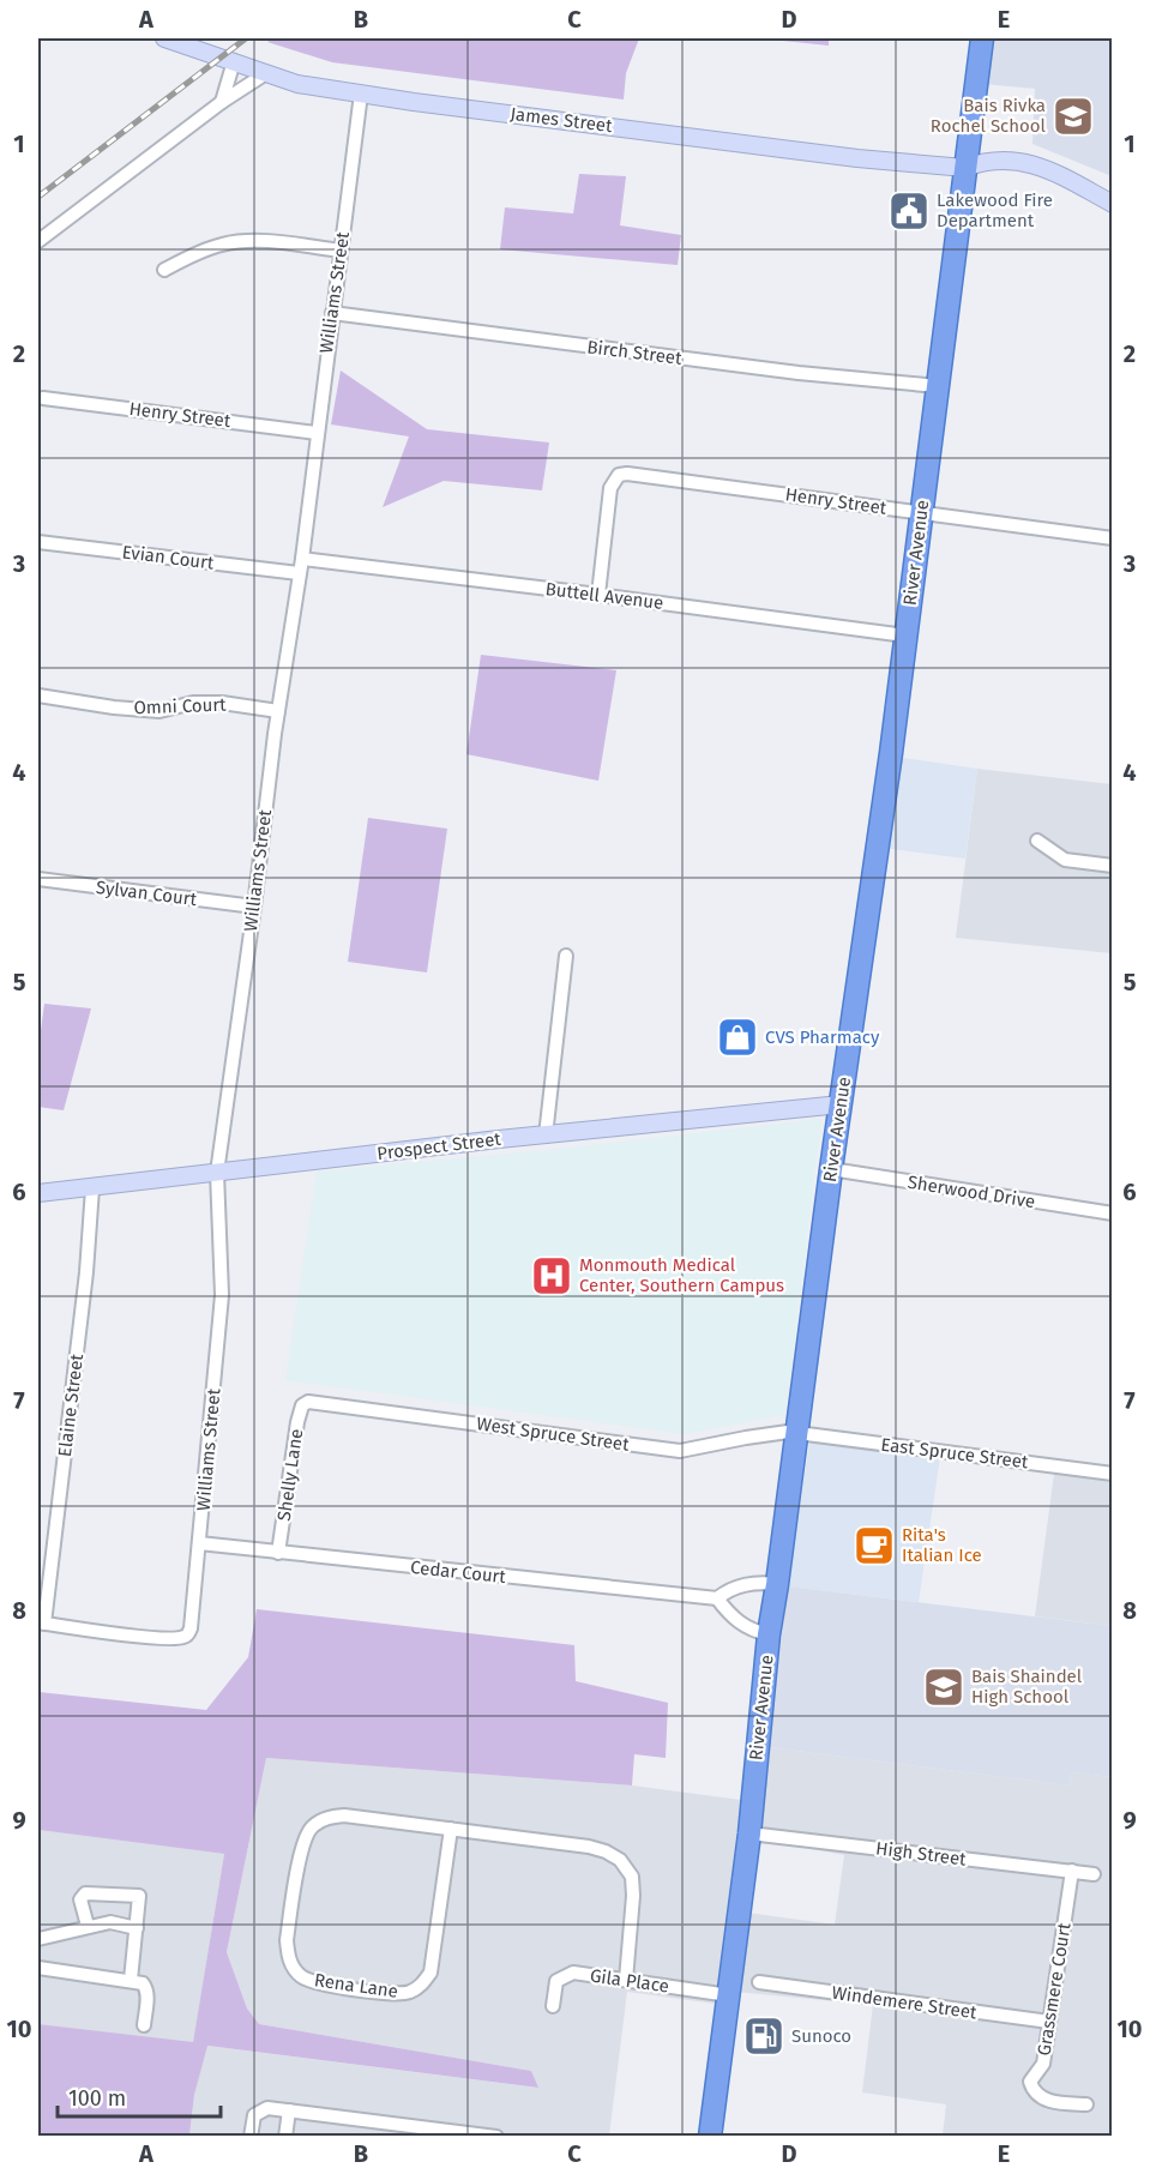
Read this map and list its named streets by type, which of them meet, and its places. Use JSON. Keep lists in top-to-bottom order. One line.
{"streets":{"highway":["River Avenue"],"street":["James Street","Williams Street","Birch Street","Henry Street","Evian Court","Buttell Avenue","Omni Court","Sylvan Court","Prospect Street","Sherwood Drive","Elaine Street","West Spruce Street","East Spruce Street","Shelly Lane","Cedar Court","High Street","Gila Place","Rena Lane","Grassmere Court","Windemere Street"]},"crossings":[["James Street","Williams Street"],["James Street","River Avenue"],["Williams Street","Birch Street"],["Williams Street","Henry Street"],["Williams Street","Evian Court"],["Williams Street","Buttell Avenue"],["Williams Street","Omni Court"],["Williams Street","Sylvan Court"],["Williams Street","Prospect Street"],["Williams Street","Elaine Street"],["Williams Street","Cedar Court"],["Birch Street","River Avenue"],["Henry Street","River Avenue"],["Henry Street","Buttell Avenue"],["River Avenue","Buttell Avenue"],["River Avenue","Prospect Street"],["River Avenue","Sherwood Drive"],["River Avenue","West Spruce Street"],["River Avenue","East Spruce Street"],["River Avenue","High Street"],["River Avenue","Gila Place"],["Prospect Street","Elaine Street"],["West Spruce Street","East Spruce Street"],["West Spruce Street","Shelly Lane"],["Shelly Lane","Cedar Court"],["High Street","Grassmere Court"],["Gila Place","Rena Lane"],["Grassmere Court","Windemere Street"]],"places":{"school or university":["Bais Rivka Rochel School","Bais Shaindel High School"],"public building":["Lakewood Fire Department"],"shop":["CVS Pharmacy"],"hospital":["Monmouth Medical Center, Southern Campus"],"cafe":["Rita's Italian Ice"],"fuel station":["Sunoco"]},"scale_bar":"100 m","grid":{"columns":["A","B","C","D","E"],"rows":["1","2","3","4","5","6","7","8","9","10"]}}
